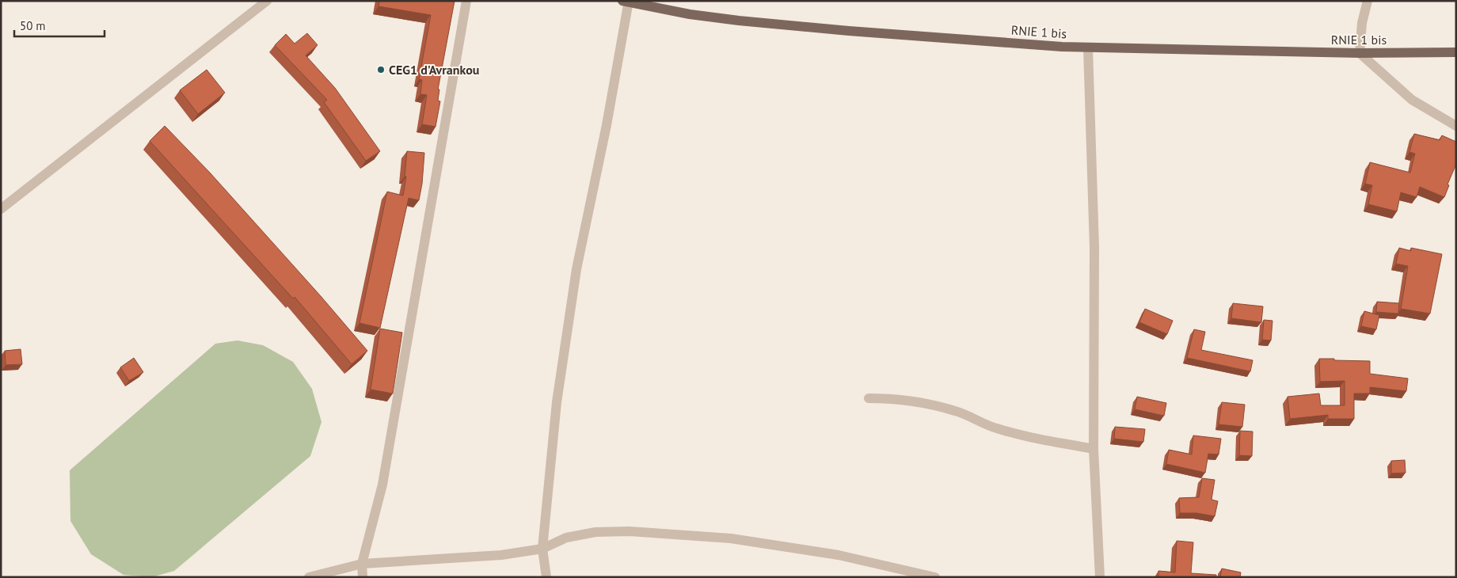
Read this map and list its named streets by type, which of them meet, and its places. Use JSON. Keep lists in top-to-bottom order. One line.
{"streets":{"main road":["RNIE 1 bis"]},"places":["CEG1 d'Avrankou"],"scale_bar":"50 m"}
